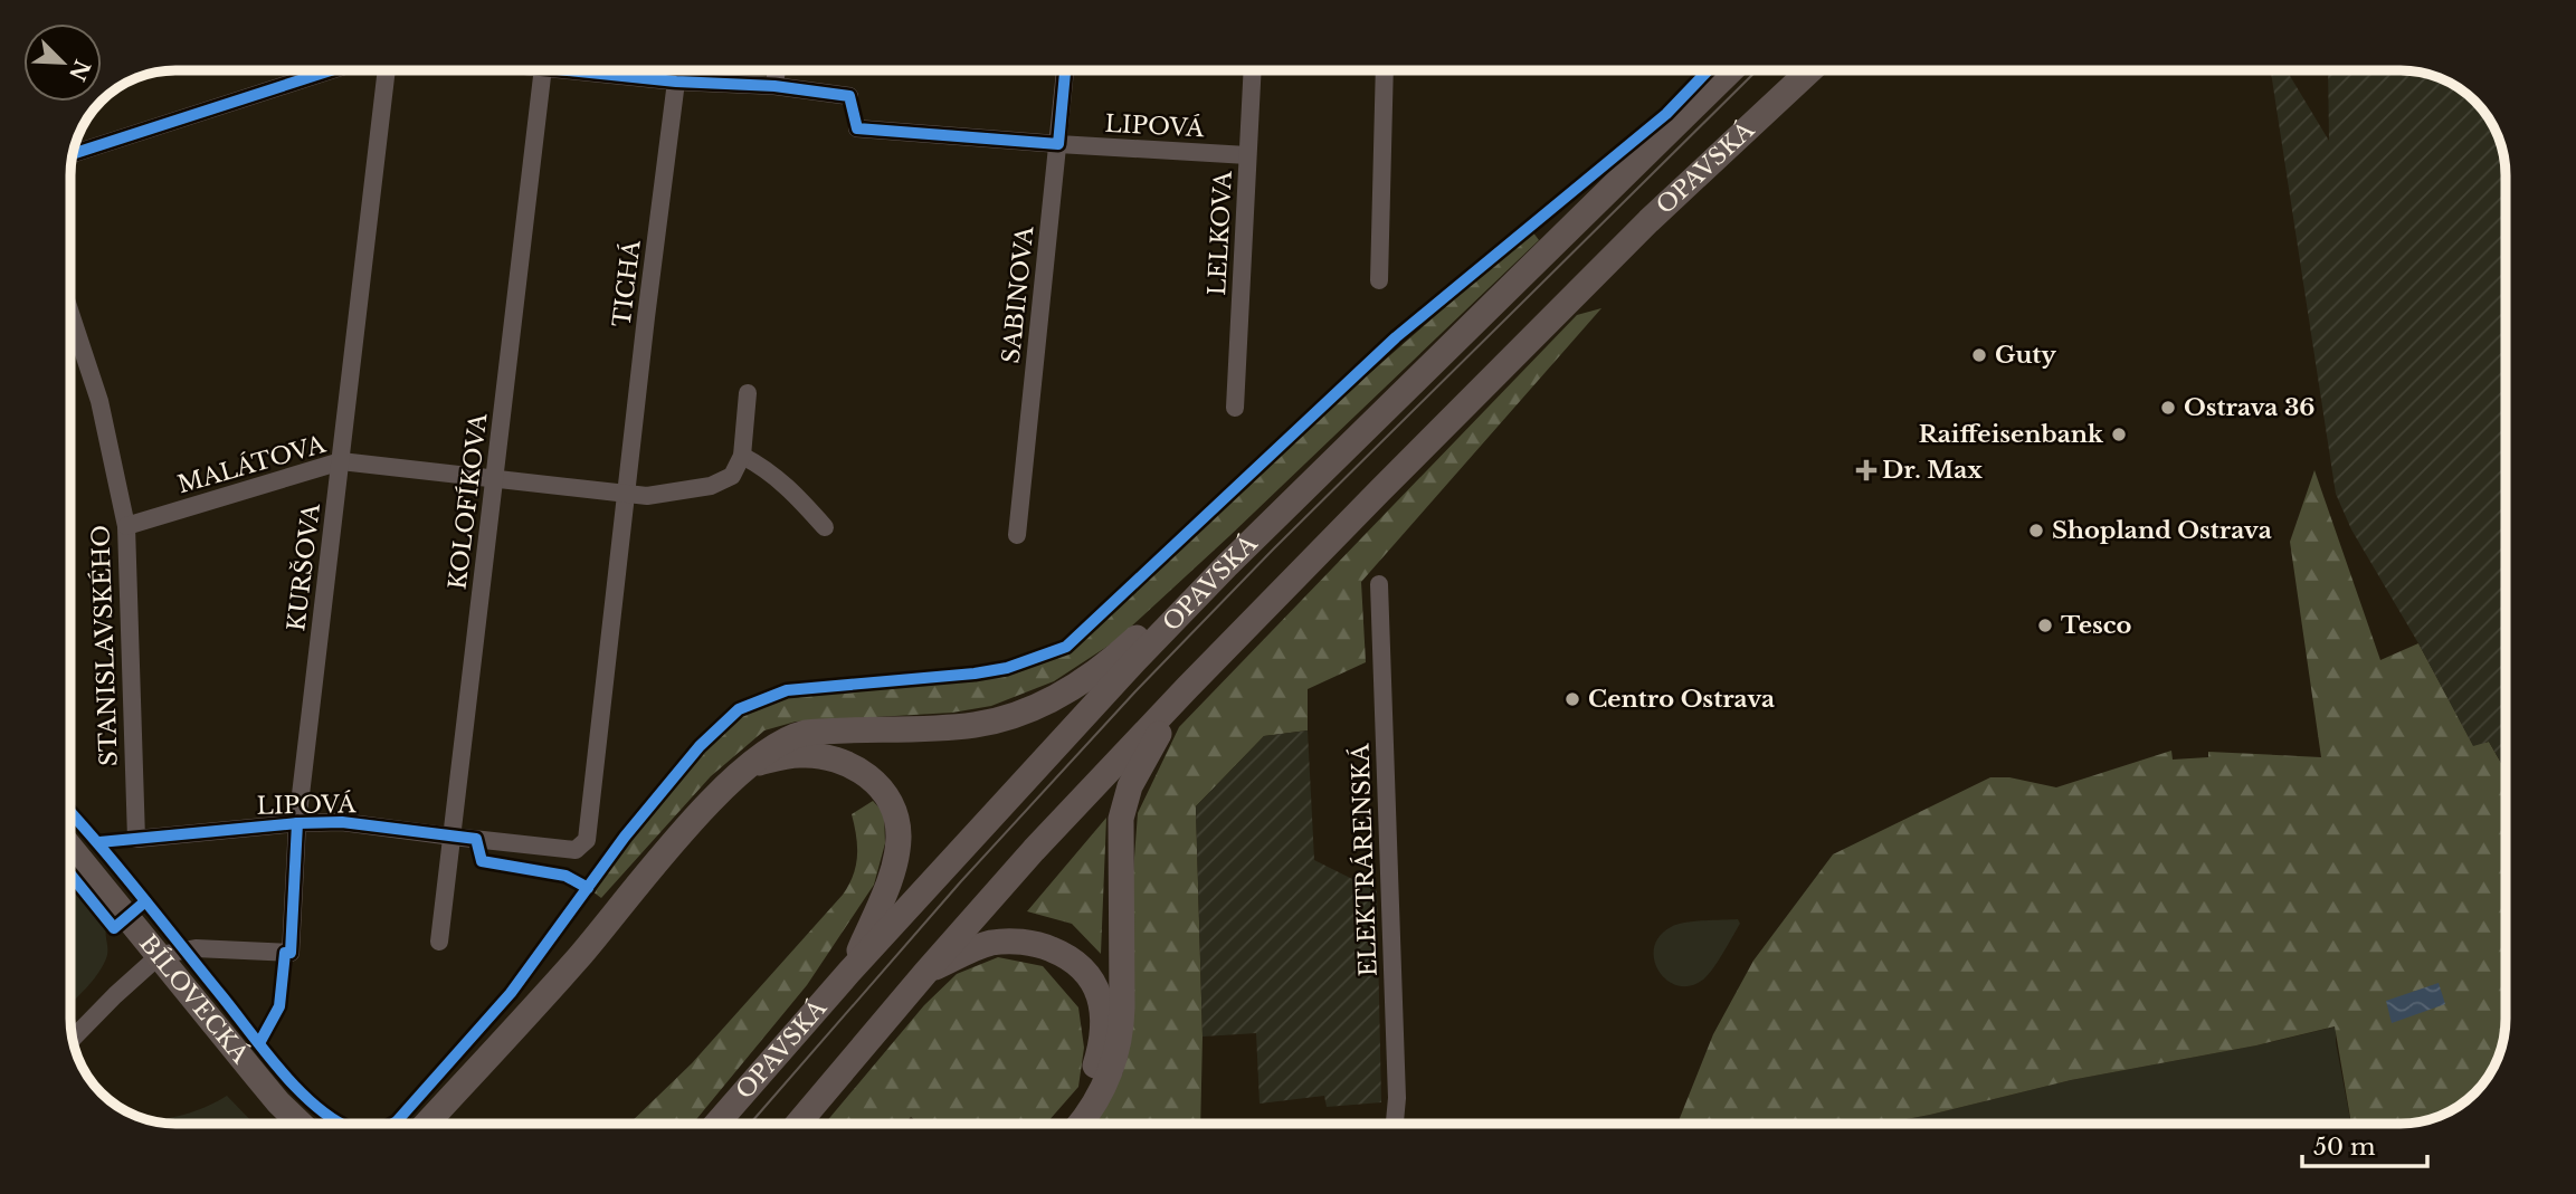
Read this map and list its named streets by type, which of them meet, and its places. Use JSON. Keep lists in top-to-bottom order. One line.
{"streets":{"main road":["OPAVSKÁ","BÍLOVECKÁ"],"street":["LIPOVÁ","LELKOVA","TICHÁ","SABINOVA","MALÁTOVA","KOLOFÍKOVA","KURŠOVA","STANISLAVSKÉHO","ELEKTRÁRENSKÁ"]},"crossings":[["LIPOVÁ","LELKOVA"],["LIPOVÁ","TICHÁ"],["LIPOVÁ","SABINOVA"],["LIPOVÁ","KOLOFÍKOVA"],["LIPOVÁ","KURŠOVA"],["LIPOVÁ","STANISLAVSKÉHO"],["TICHÁ","MALÁTOVA"],["MALÁTOVA","KOLOFÍKOVA"],["MALÁTOVA","KURŠOVA"],["MALÁTOVA","STANISLAVSKÉHO"],["KURŠOVA","BÍLOVECKÁ"]],"places":{"other":["Guty","Ostrava 36","Raiffeisenbank","Shopland Ostrava","Tesco","Centro Ostrava"],"health":["Dr. Max"]},"scale_bar":"50 m","north":"bottom right"}
